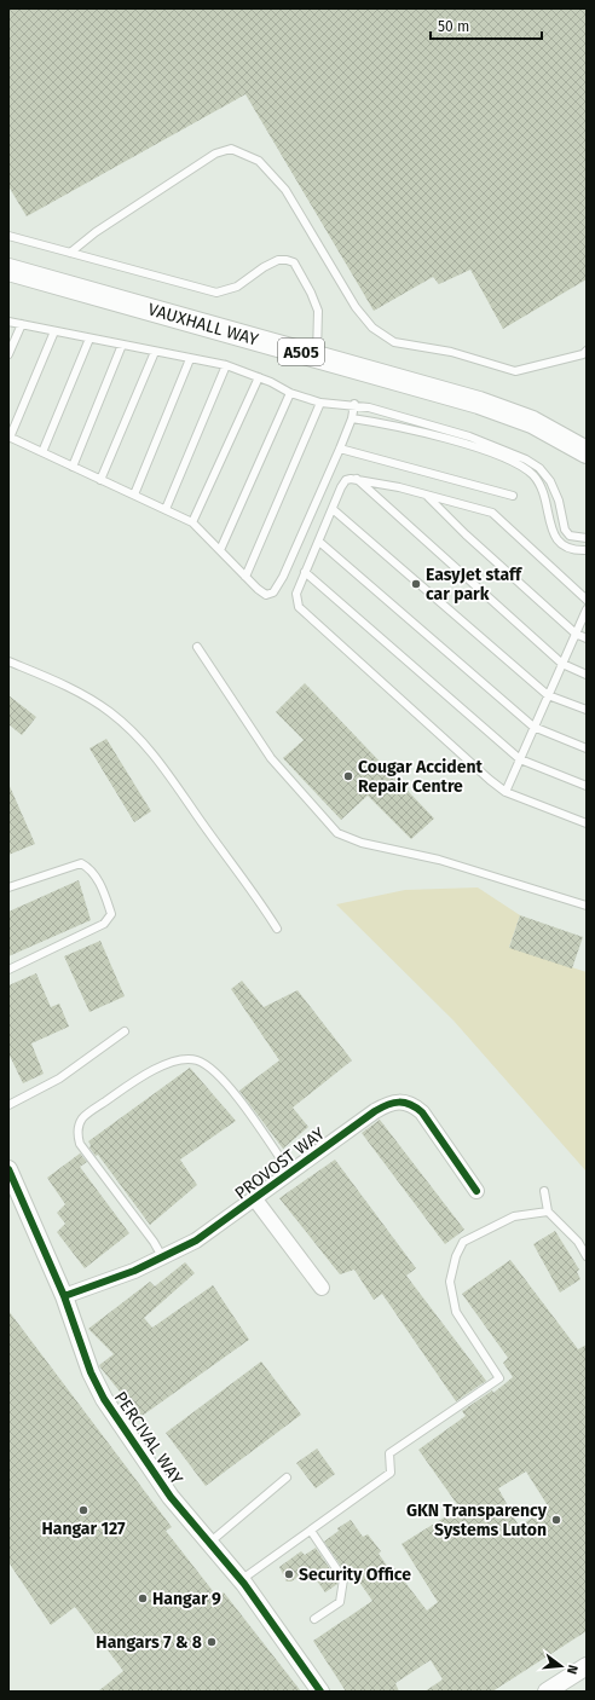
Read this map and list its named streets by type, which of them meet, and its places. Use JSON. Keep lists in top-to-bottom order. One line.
{"streets":{"main road":["VAUXHALL WAY","A505"],"street":["PROVOST WAY","PERCIVAL WAY"]},"crossings":[["PROVOST WAY","PERCIVAL WAY"]],"places":["EasyJet staff car park","Cougar Accident Repair Centre","Hangar 127","GKN Transparency Systems Luton","Security Office","Hangar 9","Hangars 7 & 8"],"scale_bar":"50 m","north":"right"}
